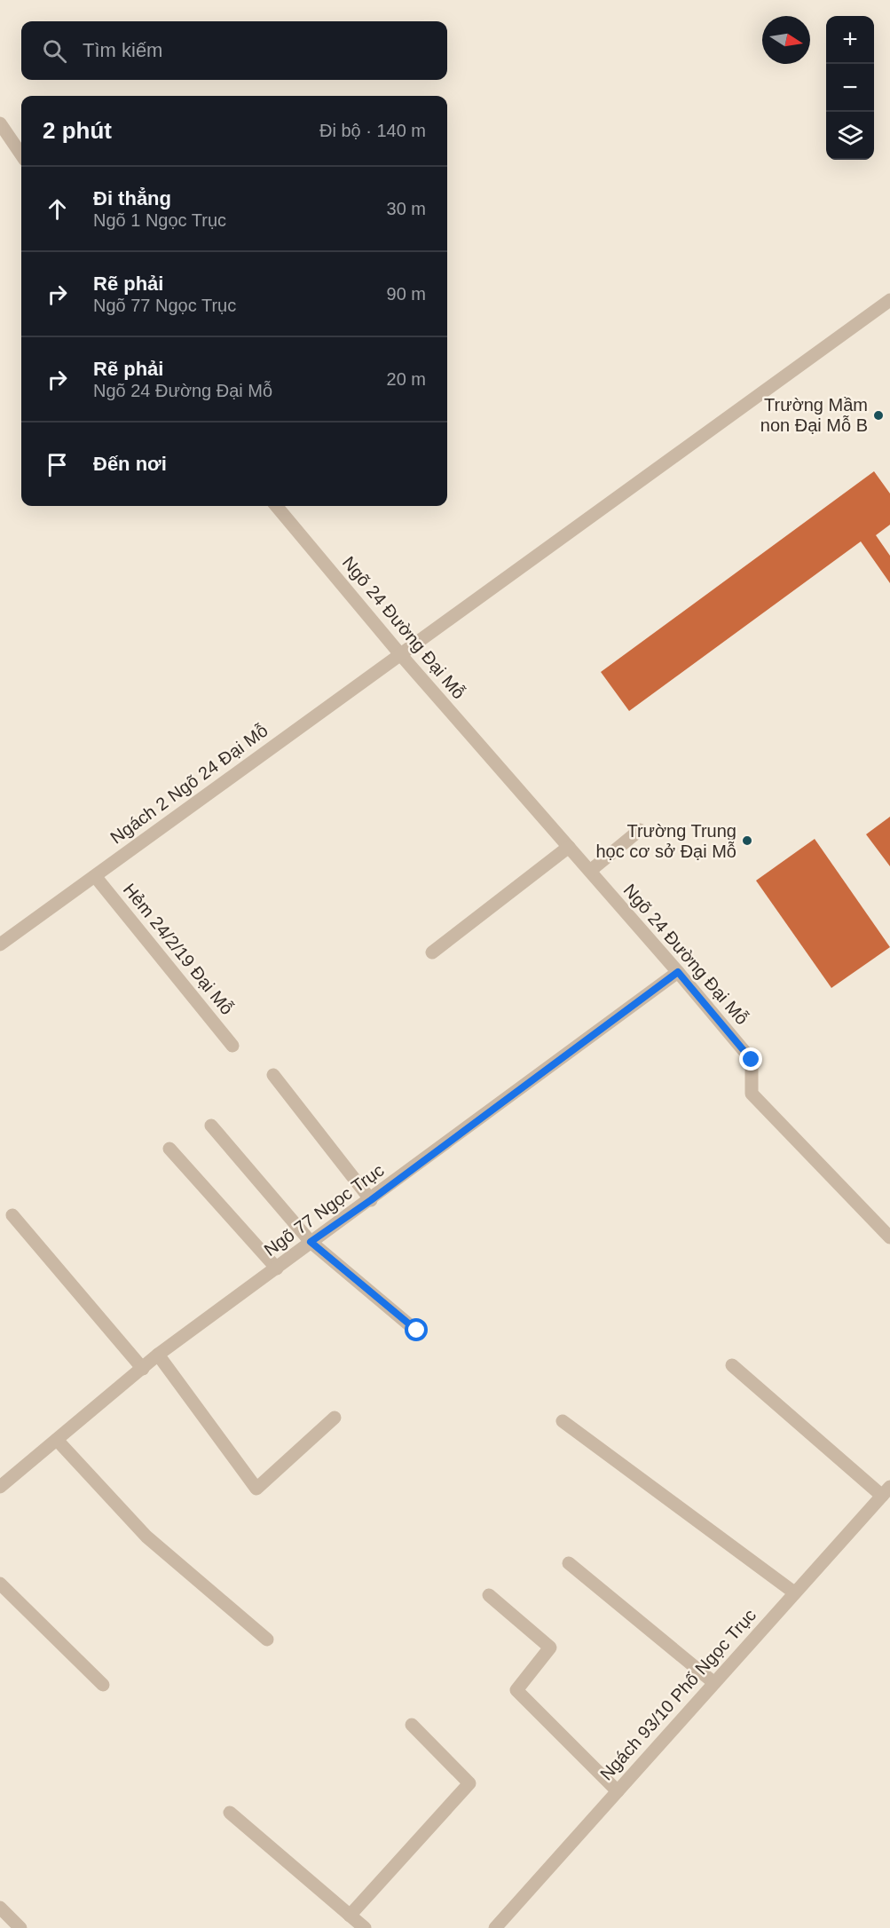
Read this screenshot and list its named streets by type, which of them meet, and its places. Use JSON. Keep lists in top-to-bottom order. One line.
{"streets":{"street":["Ngõ 24 Đường Đại Mỗ","Ngách 2 Ngõ 24 Đại Mỗ","Hẻm 24/2/19 Đại Mỗ","Ngõ 77 Ngọc Trục","Ngách 93/10 Phố Ngọc Trục"]},"crossings":[["Ngõ 24 Đường Đại Mỗ","Ngách 2 Ngõ 24 Đại Mỗ"],["Ngõ 24 Đường Đại Mỗ","Ngõ 77 Ngọc Trục"],["Ngách 2 Ngõ 24 Đại Mỗ","Hẻm 24/2/19 Đại Mỗ"]],"places":["Trường Mầm non Đại Mỗ B","Trường Trung học cơ sở Đại Mỗ"],"north":"right","page":{"map_buttons":["+","−"],"search":"Tìm kiếm","heading":["2 phút","Đi bộ · 140 m"],"list":[["Đi thẳng","Ngõ 1 Ngọc Trục","30 m"],["Rẽ phải","Ngõ 77 Ngọc Trục","90 m"],["Rẽ phải","Ngõ 24 Đường Đại Mỗ","20 m"],"Đến nơi"]}}
